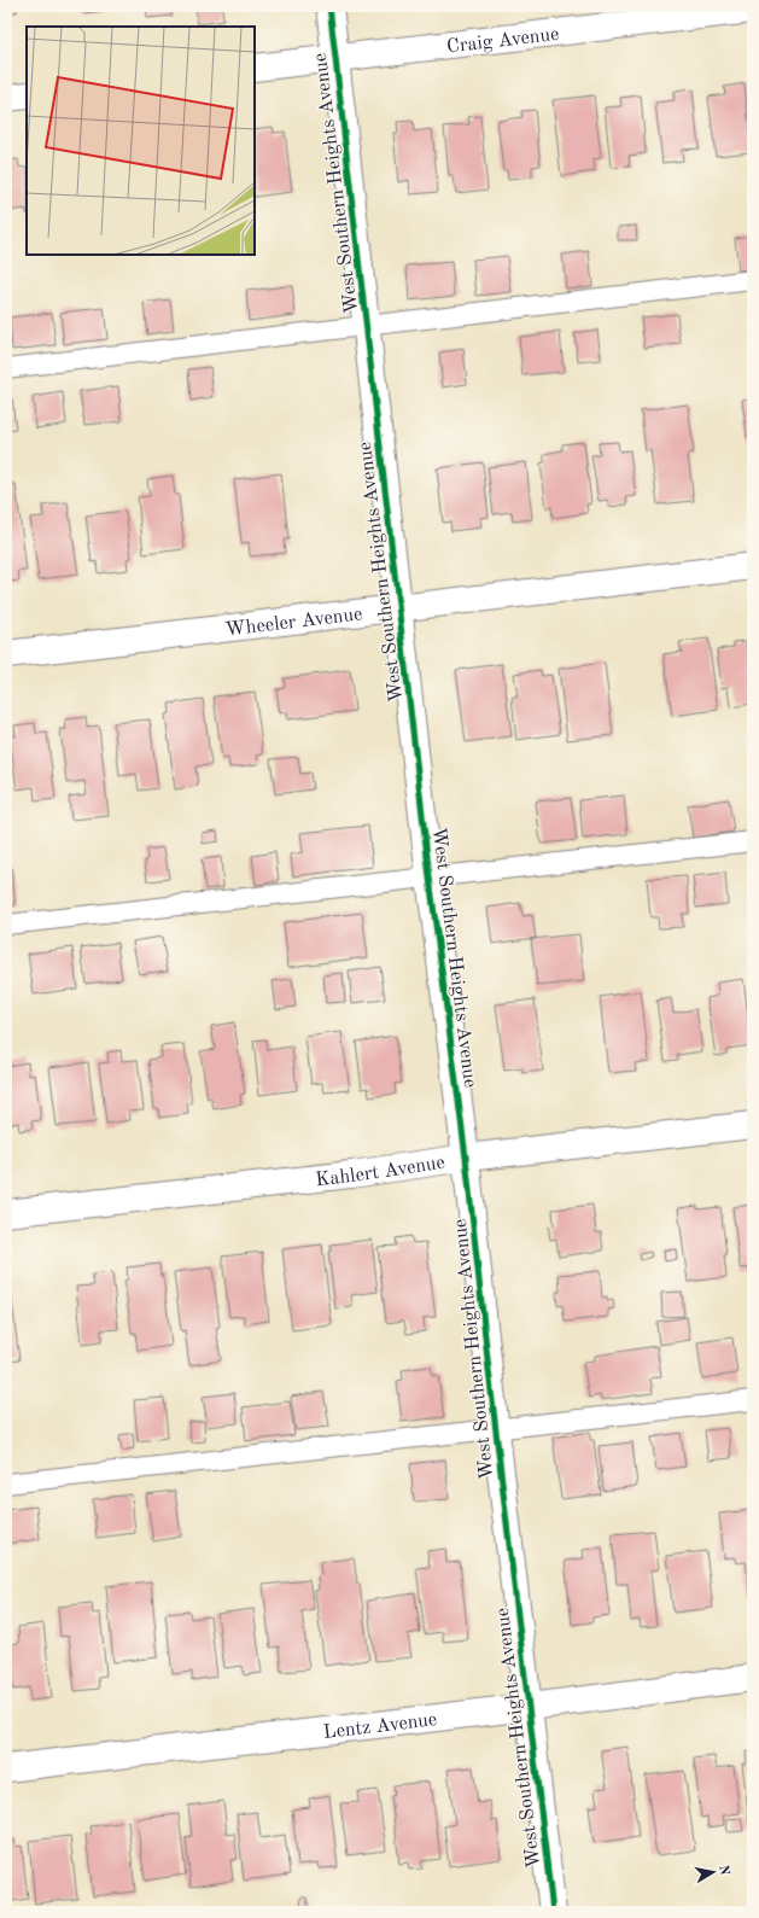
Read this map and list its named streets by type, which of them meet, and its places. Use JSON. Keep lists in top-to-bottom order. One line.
{"streets":{"street":["Craig Avenue","West Southern Heights Avenue","Wheeler Avenue","Kahlert Avenue","Lentz Avenue"]},"crossings":[["Craig Avenue","West Southern Heights Avenue"],["West Southern Heights Avenue","Wheeler Avenue"],["West Southern Heights Avenue","Kahlert Avenue"],["West Southern Heights Avenue","Lentz Avenue"]],"north":"right"}
